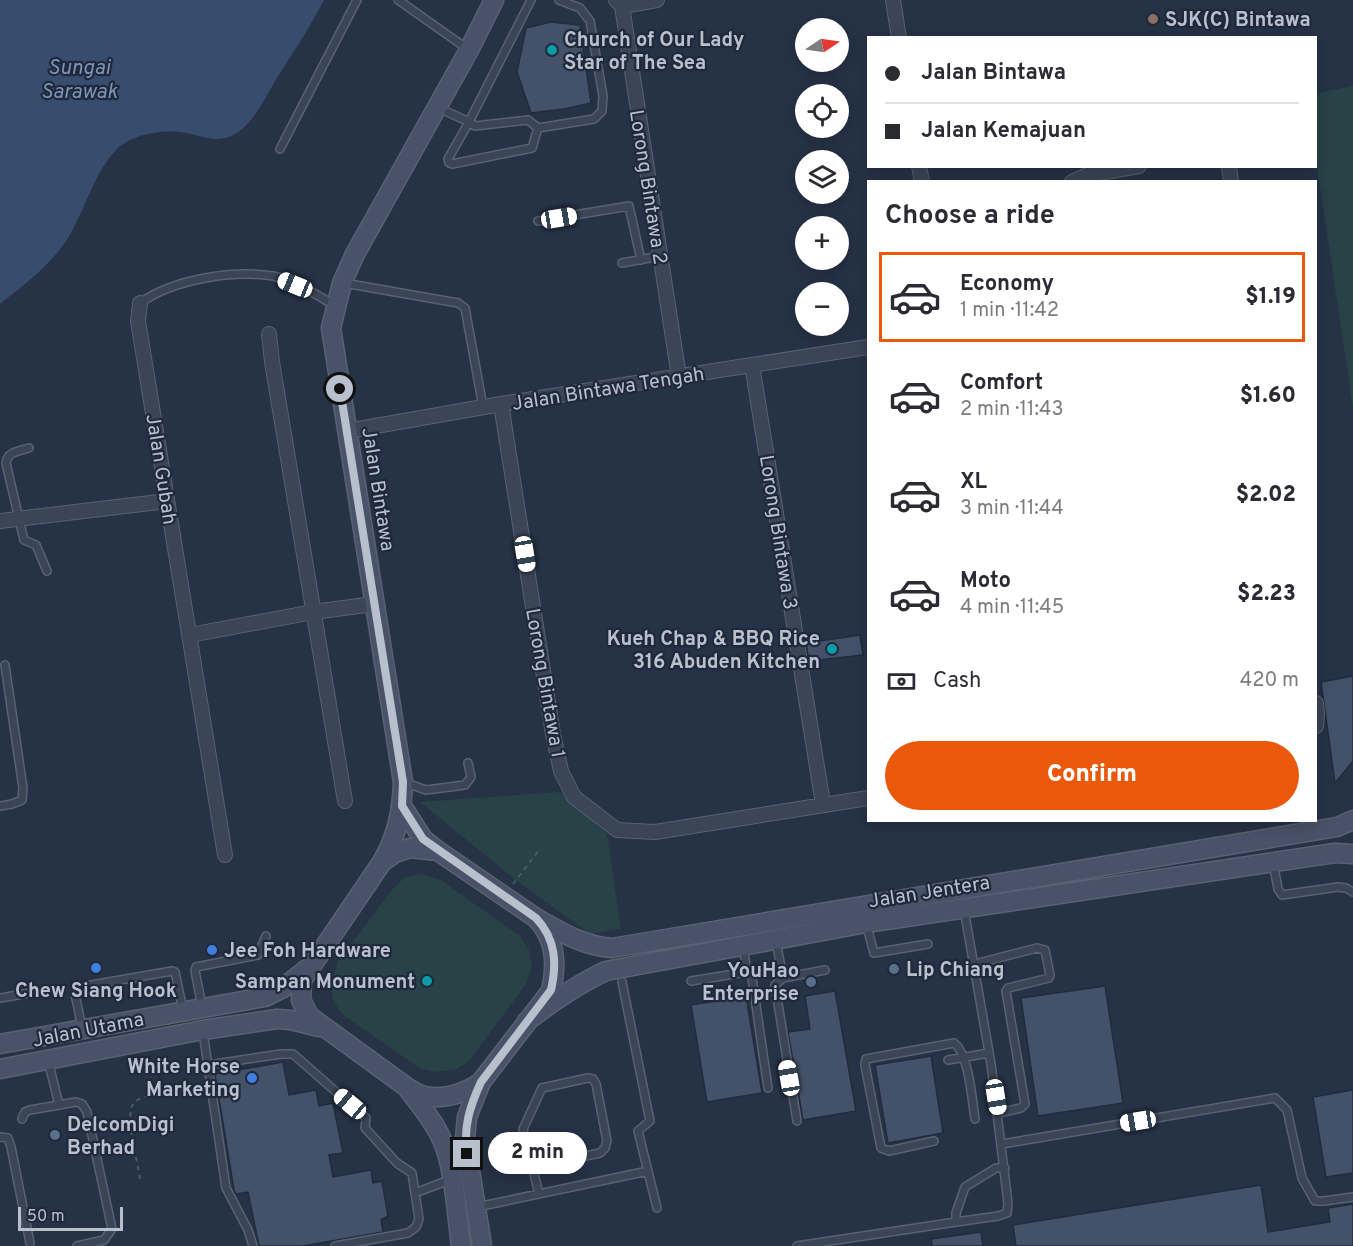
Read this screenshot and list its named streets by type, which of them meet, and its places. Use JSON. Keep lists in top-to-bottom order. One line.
{"streets":{"street":["Lorong Bintawa 2","Jalan Bintawa Tengah","Jalan Gubah","Jalan Bintawa","Lorong Bintawa 3","Lorong Bintawa 1","Jalan Jentera","Jalan Utama"]},"crossings":[["Lorong Bintawa 2","Jalan Bintawa Tengah"],["Jalan Bintawa Tengah","Jalan Bintawa"],["Jalan Bintawa Tengah","Lorong Bintawa 3"],["Jalan Bintawa Tengah","Lorong Bintawa 1"],["Jalan Bintawa","Jalan Jentera"],["Jalan Bintawa","Jalan Utama"],["Lorong Bintawa 3","Lorong Bintawa 1"]],"water":["Sungai Sarawak"],"places":["SJK(C) Bintawa","Church of Our Lady Star of The Sea","Kueh Chap & BBQ Rice 316 Abuden Kitchen","Jee Foh Hardware","Chew Siang Hook","Lip Chiang","Sampan Monument","YouHao Enterprise","White Horse Marketing","DelcomDigi Berhad"],"scale_bar":"50 m","north":"right","page":{"map_buttons":["+","−"],"banner":["Jalan Bintawa","Jalan Kemajuan"],"heading":"Choose a ride","list":[{"name":"Economy","note":"1 min · 11:42","value":"$1.19"},{"name":"Comfort","note":"2 min · 11:43","value":"$1.60"},{"name":"XL","note":"3 min · 11:44","value":"$2.02"},{"name":"Moto","note":"4 min · 11:45","value":"$2.23"}],"pay":["Cash","420 m"],"buttons":"Confirm","bubble":"2 min","scale":"50 m"}}
